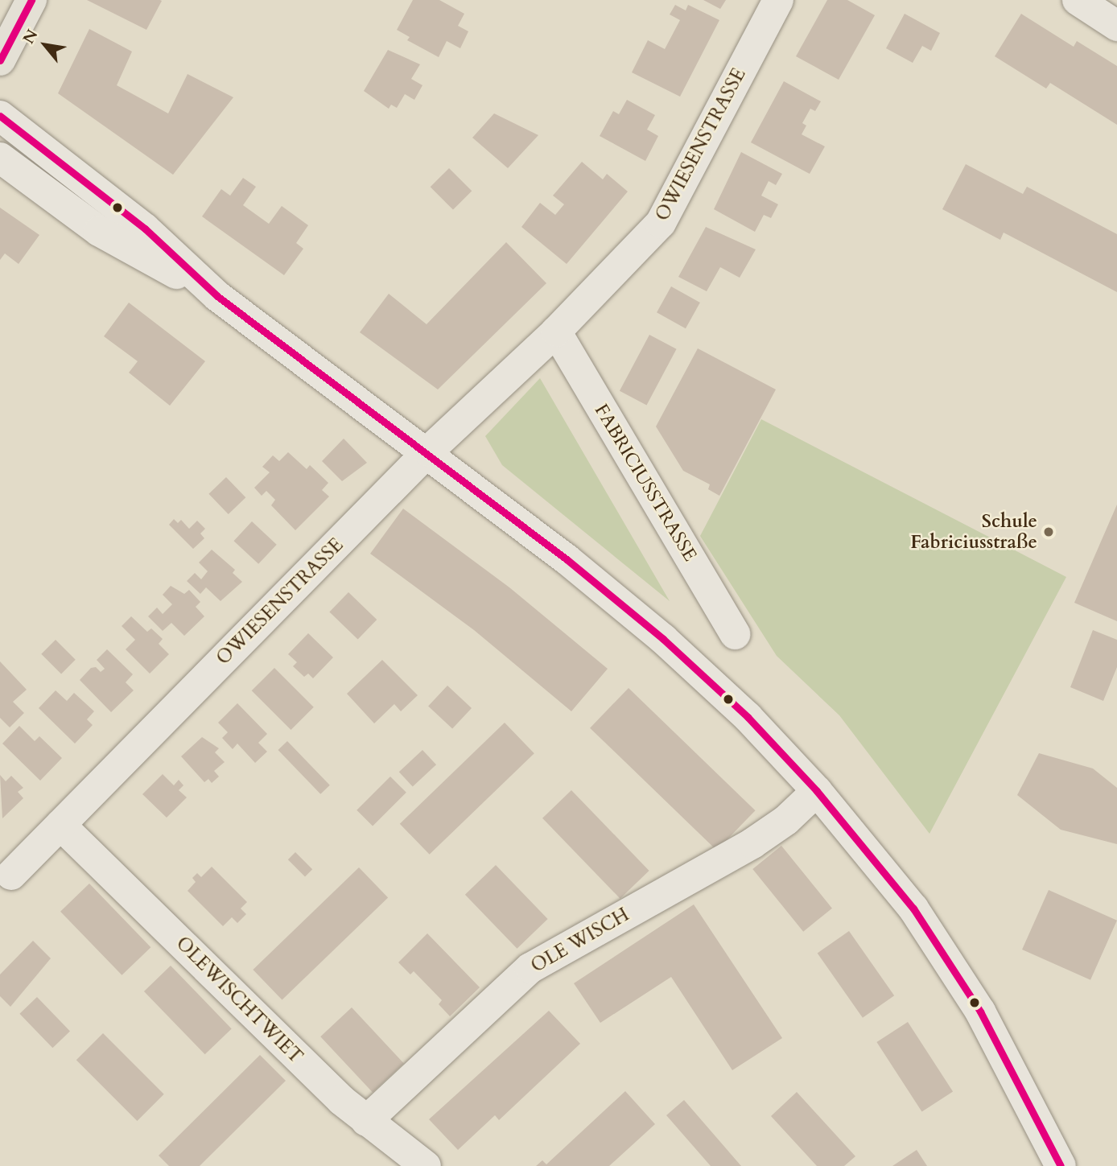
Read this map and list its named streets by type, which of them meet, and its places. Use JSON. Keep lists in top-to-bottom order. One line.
{"streets":{"street":["OWIESENSTRASSE","FABRICIUSSTRASSE","OLE WISCH","OLEWISCHTWIET"]},"crossings":[["OWIESENSTRASSE","FABRICIUSSTRASSE"],["OWIESENSTRASSE","OLEWISCHTWIET"],["OLE WISCH","OLEWISCHTWIET"]],"places":["Schule Fabriciusstraße"],"north":"top left"}
